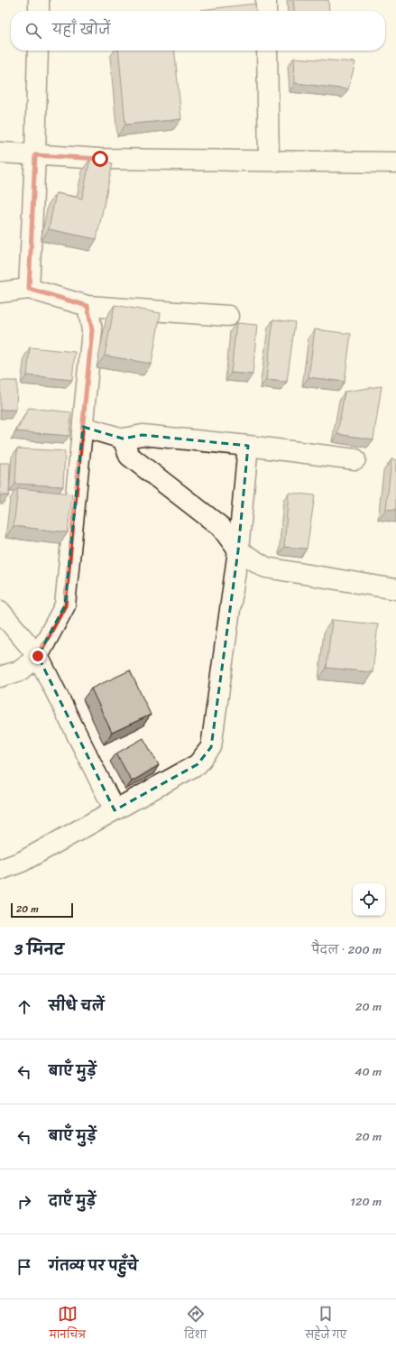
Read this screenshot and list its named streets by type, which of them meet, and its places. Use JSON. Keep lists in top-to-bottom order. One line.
{"scale_bar":"20 m","page":{"search":"यहाँ खोजें","scale":"20 m","heading":["3 मिनट","पैदल · 200 m"],"list":[["सीधे चलें","20 m"],["बाएँ मुड़ें","40 m"],["बाएँ मुड़ें","20 m"],["दाएँ मुड़ें","120 m"],"गंतव्य पर पहुँचे"],"nav":["मानचित्र","दिशा","सहेजे गए"]}}
